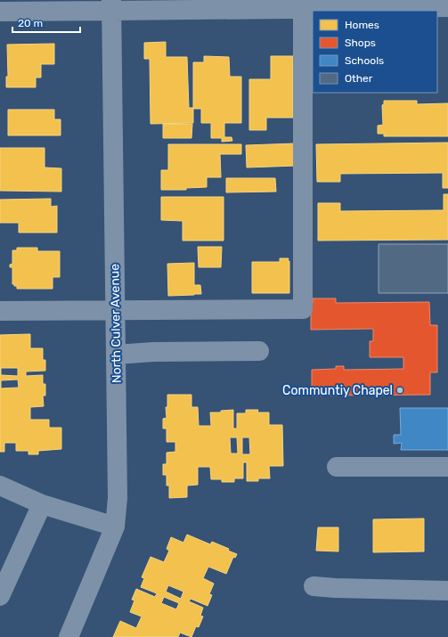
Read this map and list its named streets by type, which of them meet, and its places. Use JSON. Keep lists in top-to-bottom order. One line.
{"streets":{"street":["North Culver Avenue"]},"places":["Communtiy Chapel"],"legend":["Homes","Shops","Schools","Other"],"scale_bar":"20 m"}
